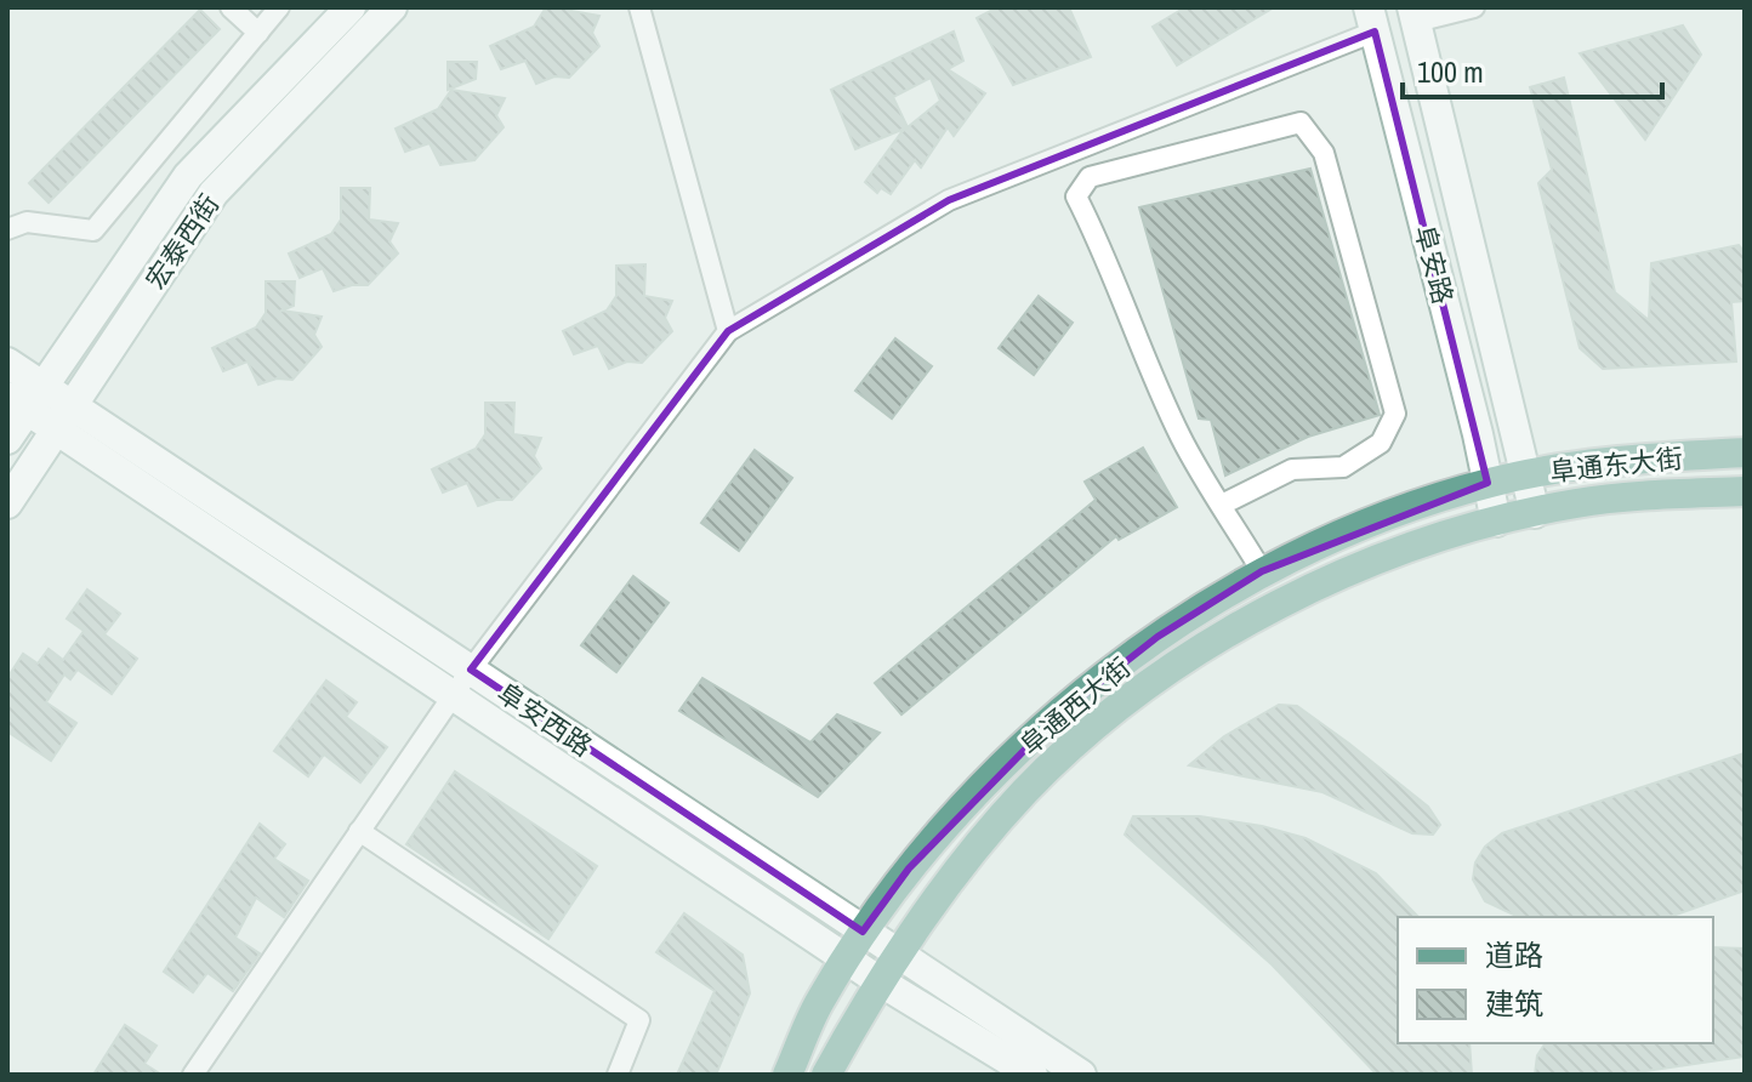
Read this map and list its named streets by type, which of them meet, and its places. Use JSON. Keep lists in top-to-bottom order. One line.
{"streets":{"main road":["宏泰西街","阜安路","阜通东大街","阜通西大街","阜安西路"]},"crossings":[["宏泰西街","阜安西路"],["阜安路","阜通东大街"],["阜安路","阜通西大街"],["阜通东大街","阜通西大街"],["阜通西大街","阜安西路"]],"legend":["道路","建筑"],"scale_bar":"100 m"}
